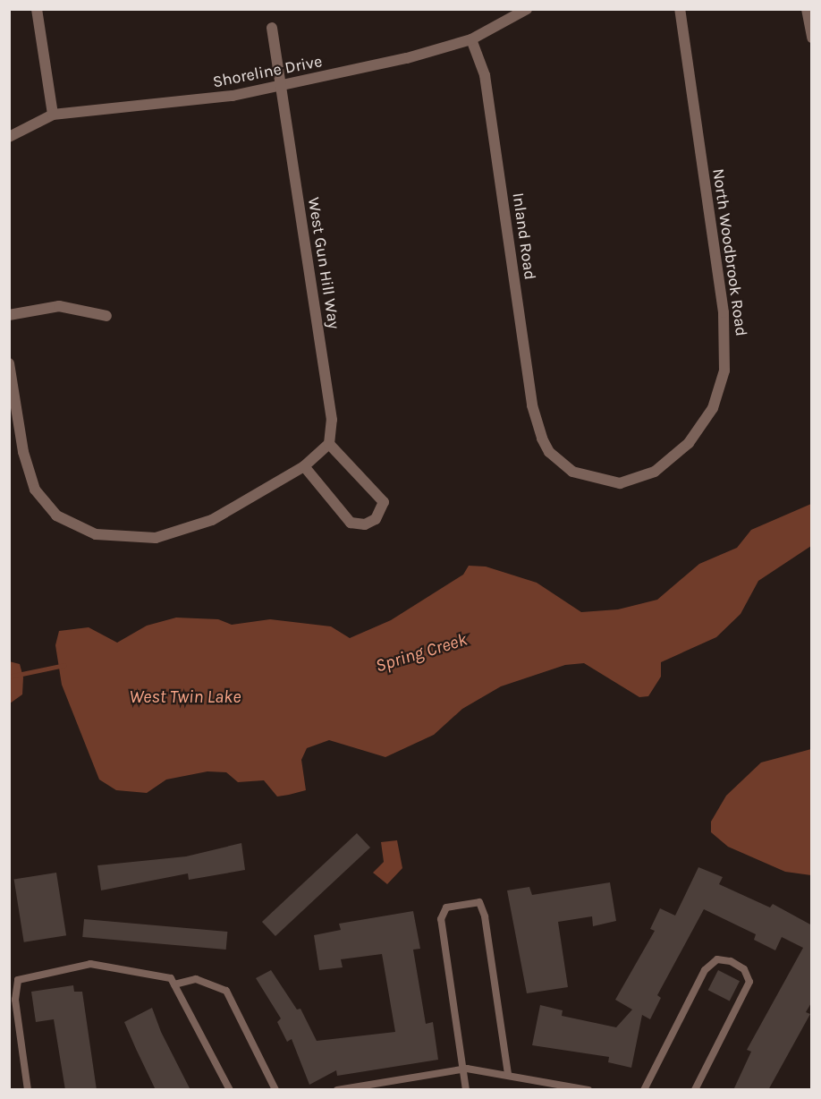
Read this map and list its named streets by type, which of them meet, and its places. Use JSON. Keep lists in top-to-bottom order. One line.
{"streets":{"street":["Shoreline Drive","Inland Road","North Woodbrook Road","West Gun Hill Way"]},"crossings":[["Shoreline Drive","Inland Road"],["Shoreline Drive","West Gun Hill Way"],["Inland Road","North Woodbrook Road"]],"water":["Spring Creek","West Twin Lake"]}
